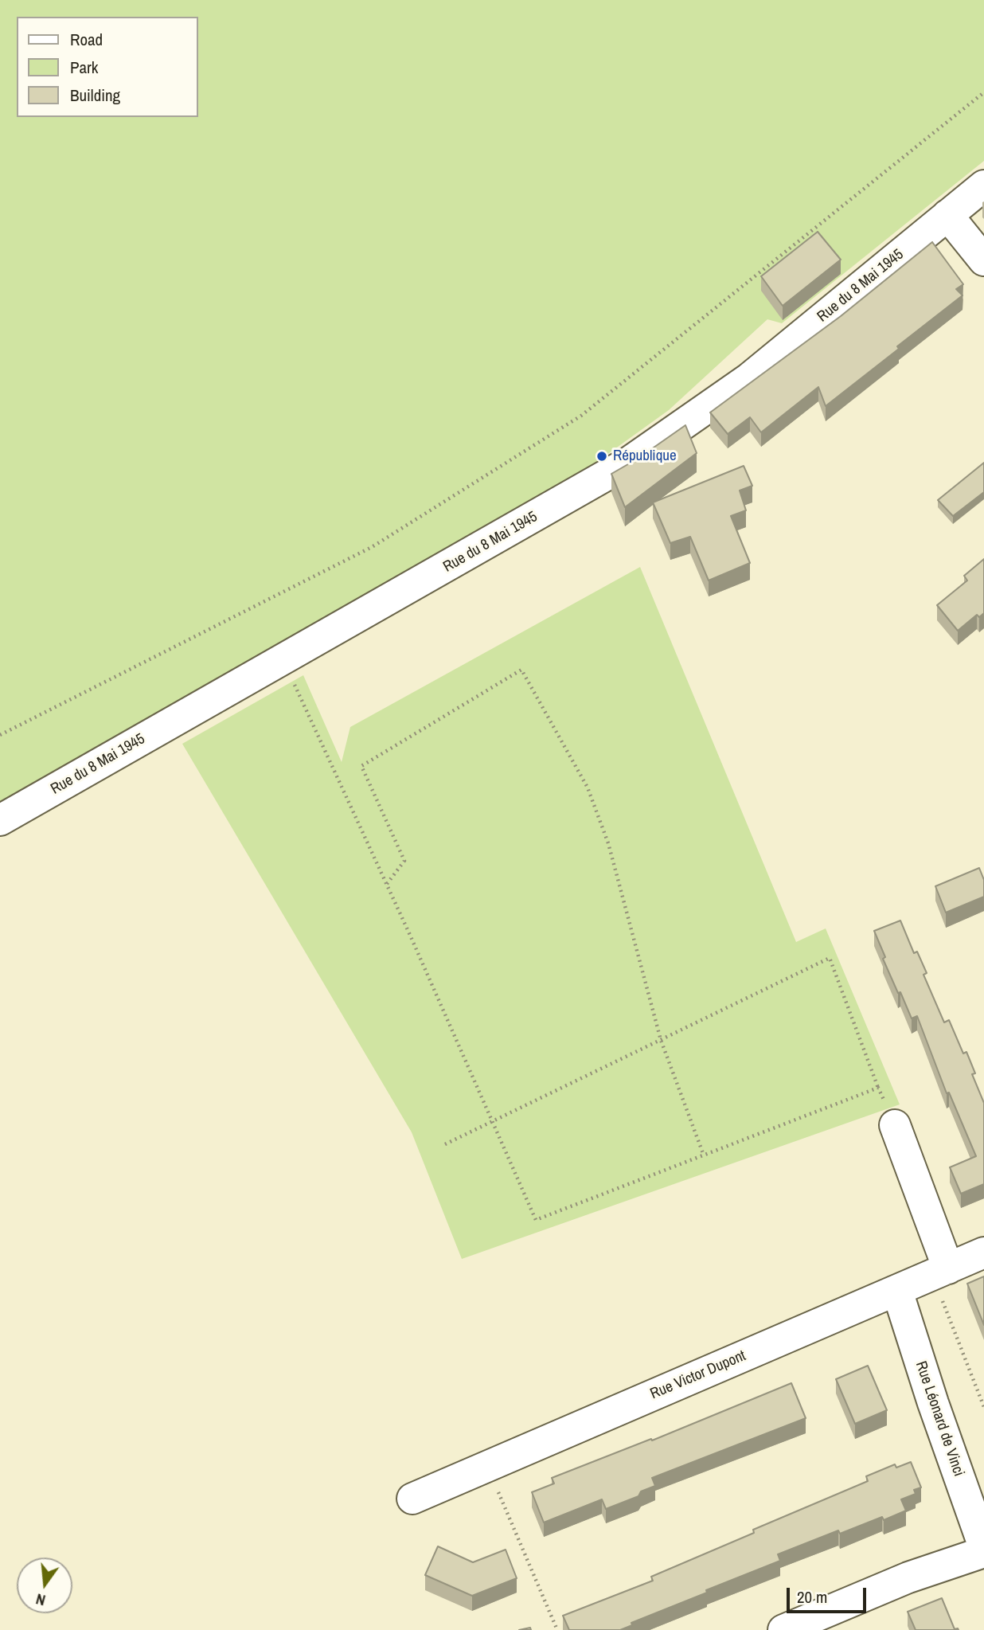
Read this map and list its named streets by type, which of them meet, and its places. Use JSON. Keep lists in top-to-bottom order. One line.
{"streets":{"street":["Rue du 8 Mai 1945","Rue Victor Dupont","Rue Léonard de Vinci"]},"crossings":[["Rue Victor Dupont","Rue Léonard de Vinci"]],"places":["République"],"legend":["Road","Park","Building"],"scale_bar":"20 m","north":"bottom"}
